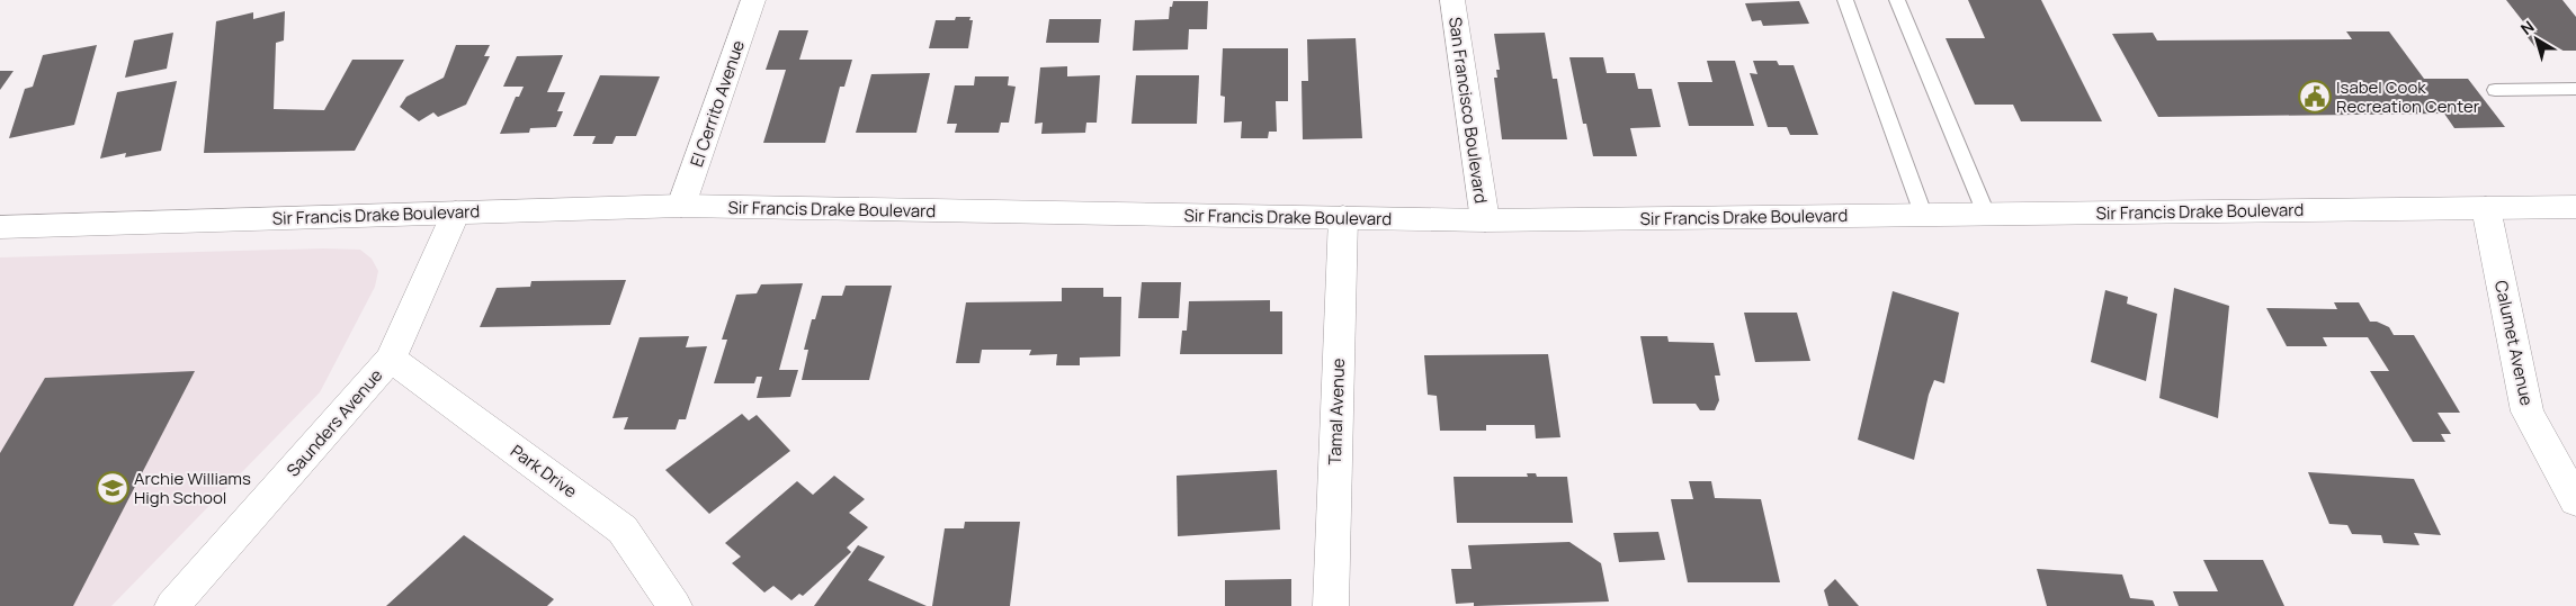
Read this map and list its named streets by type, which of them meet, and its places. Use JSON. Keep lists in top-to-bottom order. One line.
{"streets":{"main road":["El Cerrito Avenue","San Francisco Boulevard","Sir Francis Drake Boulevard","Calumet Avenue","Tamal Avenue","Saunders Avenue","Park Drive"]},"crossings":[["El Cerrito Avenue","Sir Francis Drake Boulevard"],["San Francisco Boulevard","Sir Francis Drake Boulevard"],["Sir Francis Drake Boulevard","Calumet Avenue"],["Sir Francis Drake Boulevard","Tamal Avenue"],["Sir Francis Drake Boulevard","Saunders Avenue"],["Saunders Avenue","Park Drive"]],"places":{"public building":["Isabel Cook Recreation Center"],"school or university":["Archie Williams High School"]},"north":"top left"}
